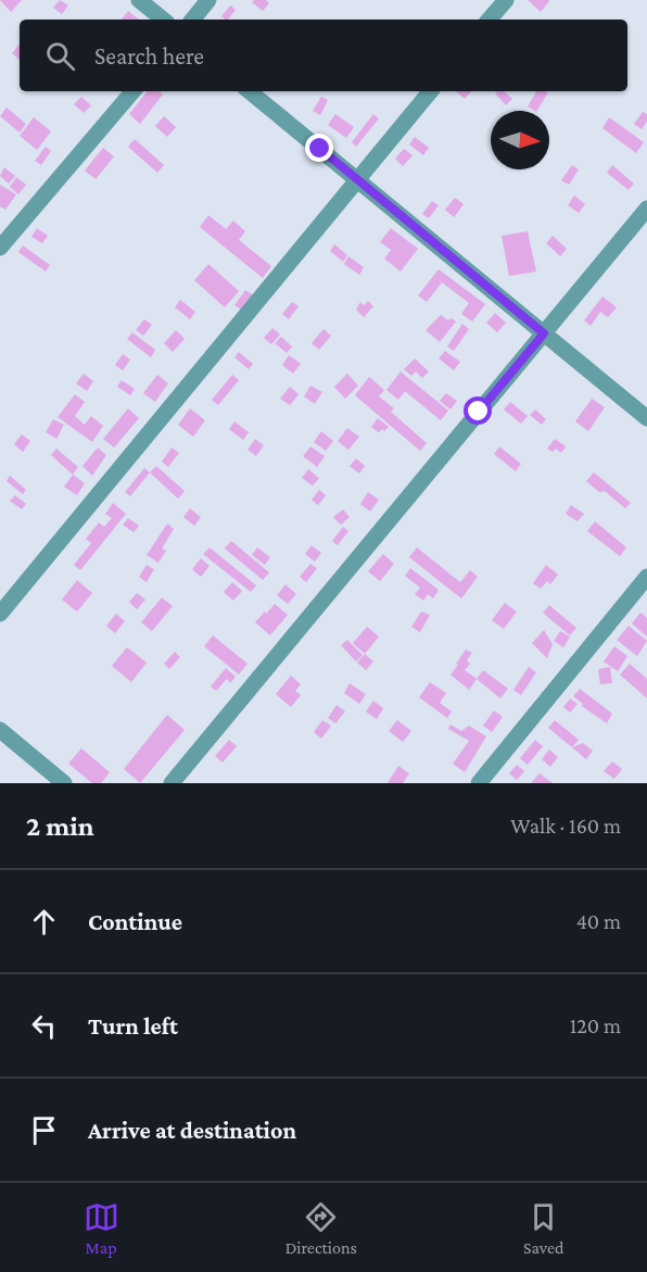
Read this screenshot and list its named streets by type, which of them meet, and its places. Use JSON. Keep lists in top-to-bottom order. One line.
{"north":"right","page":{"search":"Search here","heading":["2 min","Walk · 160 m"],"list":[["Continue","40 m"],["Turn left","120 m"],"Arrive at destination"],"nav":["Map","Directions","Saved"]}}
